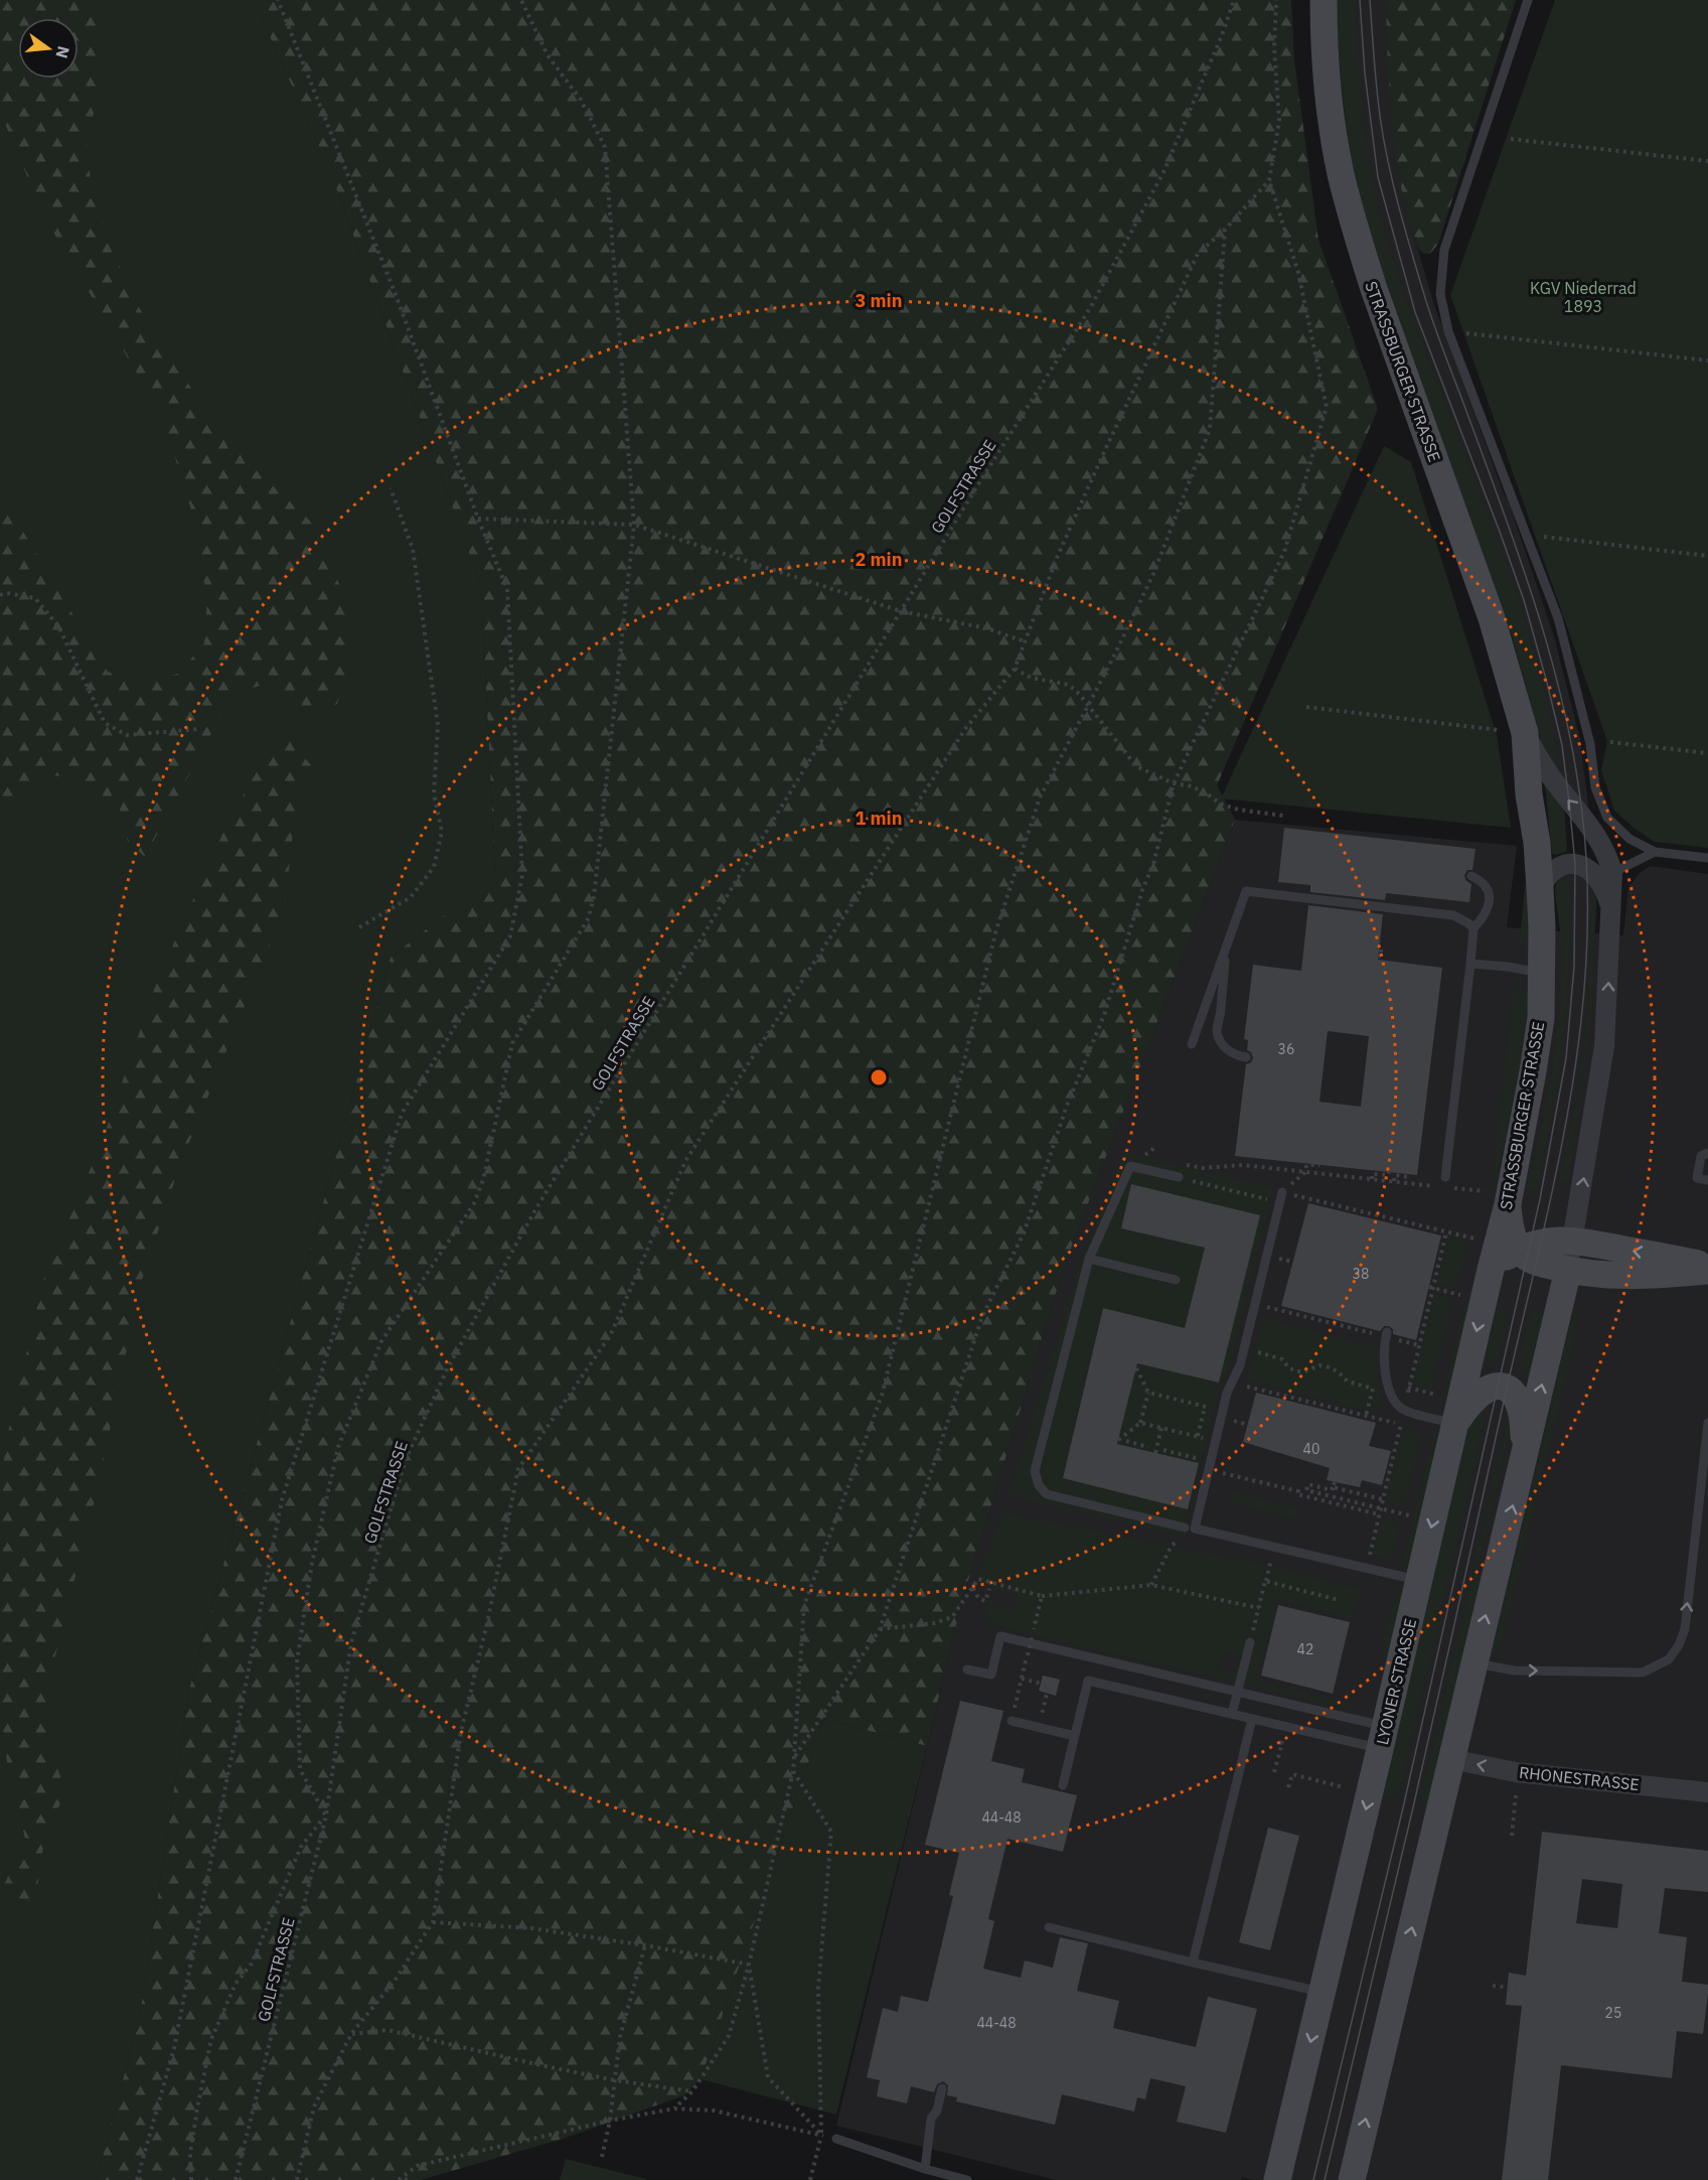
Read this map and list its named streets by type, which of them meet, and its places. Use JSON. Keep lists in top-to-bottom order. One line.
{"streets":{"main road":["STRASSBURGER STRASSE","LYONER STRASSE"],"street":["RHONESTRASSE"],"path":["GOLFSTRASSE"]},"crossings":[["STRASSBURGER STRASSE","LYONER STRASSE"]],"one_way":["RHONESTRASSE"],"parks":["KGV Niederrad 1893"],"house_numbers":["36","38","40","42","44-48","25","44-48"],"north":"right","rings":["3 min","2 min","1 min"]}
